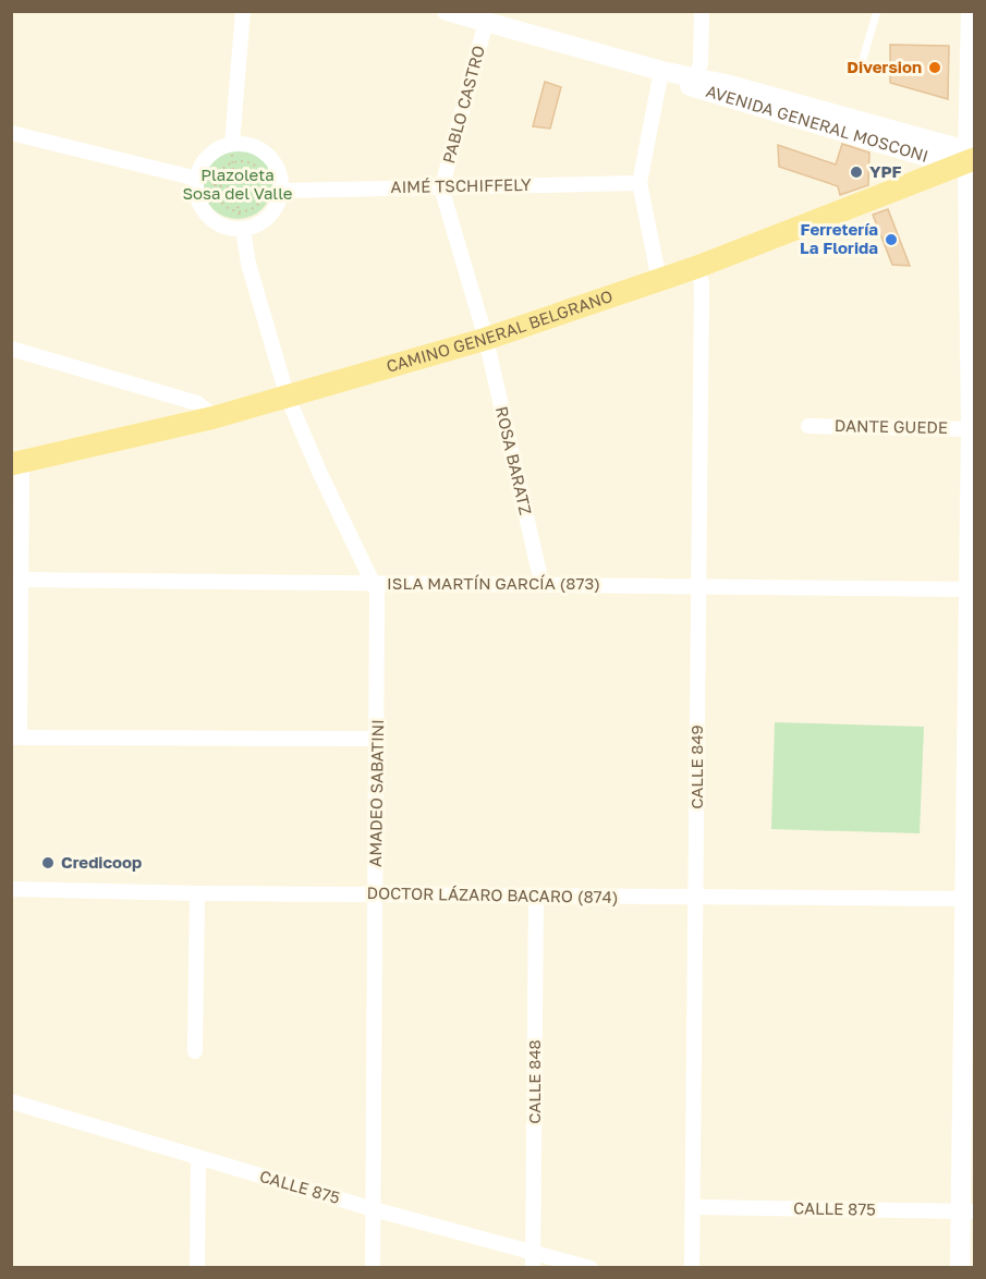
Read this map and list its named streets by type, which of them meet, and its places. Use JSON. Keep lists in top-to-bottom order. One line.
{"streets":{"main road":["AVENIDA GENERAL MOSCONI","CAMINO GENERAL BELGRANO"],"street":["PABLO CASTRO","AIMÉ TSCHIFFELY","DANTE GUEDE","ROSA BARATZ","ISLA MARTÍN GARCÍA (873)","CALLE 849","AMADEO SABATINI","DOCTOR LÁZARO BACARO (874)","CALLE 848","CALLE 875"]},"crossings":[["PABLO CASTRO","AVENIDA GENERAL MOSCONI"],["PABLO CASTRO","AIMÉ TSCHIFFELY"],["PABLO CASTRO","CAMINO GENERAL BELGRANO"],["PABLO CASTRO","ROSA BARATZ"],["AVENIDA GENERAL MOSCONI","CAMINO GENERAL BELGRANO"],["CAMINO GENERAL BELGRANO","ROSA BARATZ"],["CAMINO GENERAL BELGRANO","CALLE 849"],["CAMINO GENERAL BELGRANO","AMADEO SABATINI"],["ROSA BARATZ","ISLA MARTÍN GARCÍA (873)"],["ISLA MARTÍN GARCÍA (873)","CALLE 849"],["ISLA MARTÍN GARCÍA (873)","AMADEO SABATINI"],["CALLE 849","DOCTOR LÁZARO BACARO (874)"],["CALLE 849","CALLE 875"],["AMADEO SABATINI","DOCTOR LÁZARO BACARO (874)"],["AMADEO SABATINI","CALLE 875"],["DOCTOR LÁZARO BACARO (874)","CALLE 848"],["CALLE 848","CALLE 875"]],"parks":["Plazoleta Sosa del Valle"],"places":["Diversion","YPF","Ferretería La Florida","Credicoop"]}
